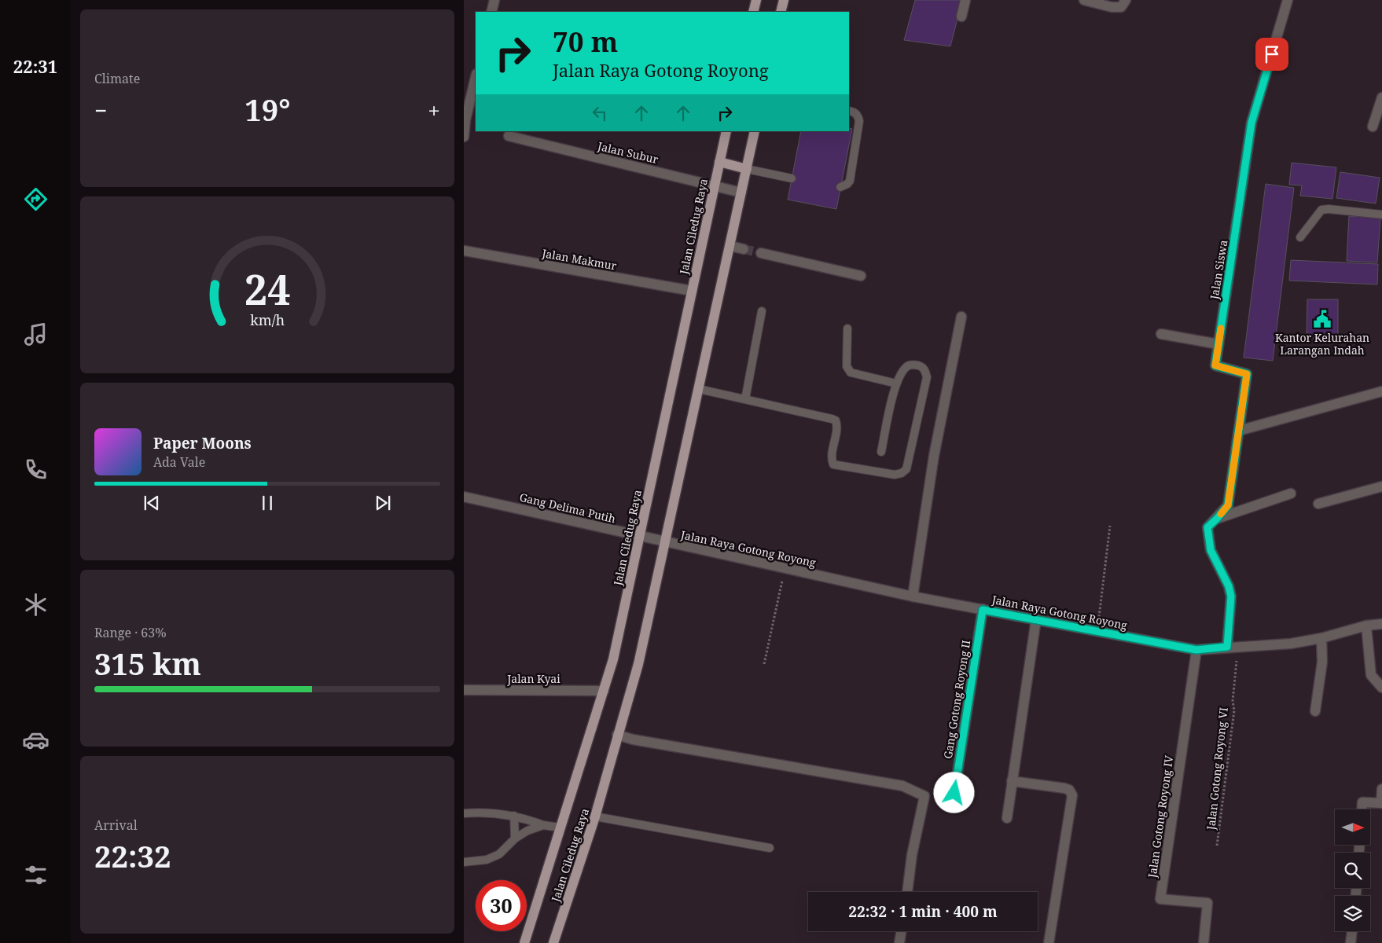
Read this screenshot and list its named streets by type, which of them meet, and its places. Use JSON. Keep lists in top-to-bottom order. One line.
{"streets":{"main road":["Jalan Ciledug Raya"],"street":["Jalan Subur","Jalan Makmur","Jalan Siswa","Gang Delima Putih","Jalan Raya Gotong Royong","Jalan Kyai","Gang Gotong Royong II","Jalan Gotong Royong IV"],"path":["Jalan Gotong Royong VI"]},"crossings":[["Jalan Subur","Jalan Ciledug Raya"],["Jalan Ciledug Raya","Jalan Makmur"],["Jalan Ciledug Raya","Gang Delima Putih"],["Jalan Ciledug Raya","Jalan Raya Gotong Royong"],["Jalan Ciledug Raya","Jalan Kyai"],["Jalan Siswa","Jalan Raya Gotong Royong"],["Gang Delima Putih","Jalan Raya Gotong Royong"],["Jalan Raya Gotong Royong","Gang Gotong Royong II"],["Jalan Raya Gotong Royong","Jalan Gotong Royong VI"],["Jalan Raya Gotong Royong","Jalan Gotong Royong IV"]],"places":{"public building":["Kantor Kelurahan Larangan Indah"]},"north":"right","page":{"tabs":"22:31","tile":["Climate",["Range · 63%","315 km"],["Arrival","22:32"]],"turn":["70 m","Jalan Raya Gotong Royong"],"heat":["−","19°","+"],"song":["Paper Moons","Ada Vale"],"limit":"30","trip":"22:32 · 1 min · 400 m","gauge":["24","km/h"]}}
